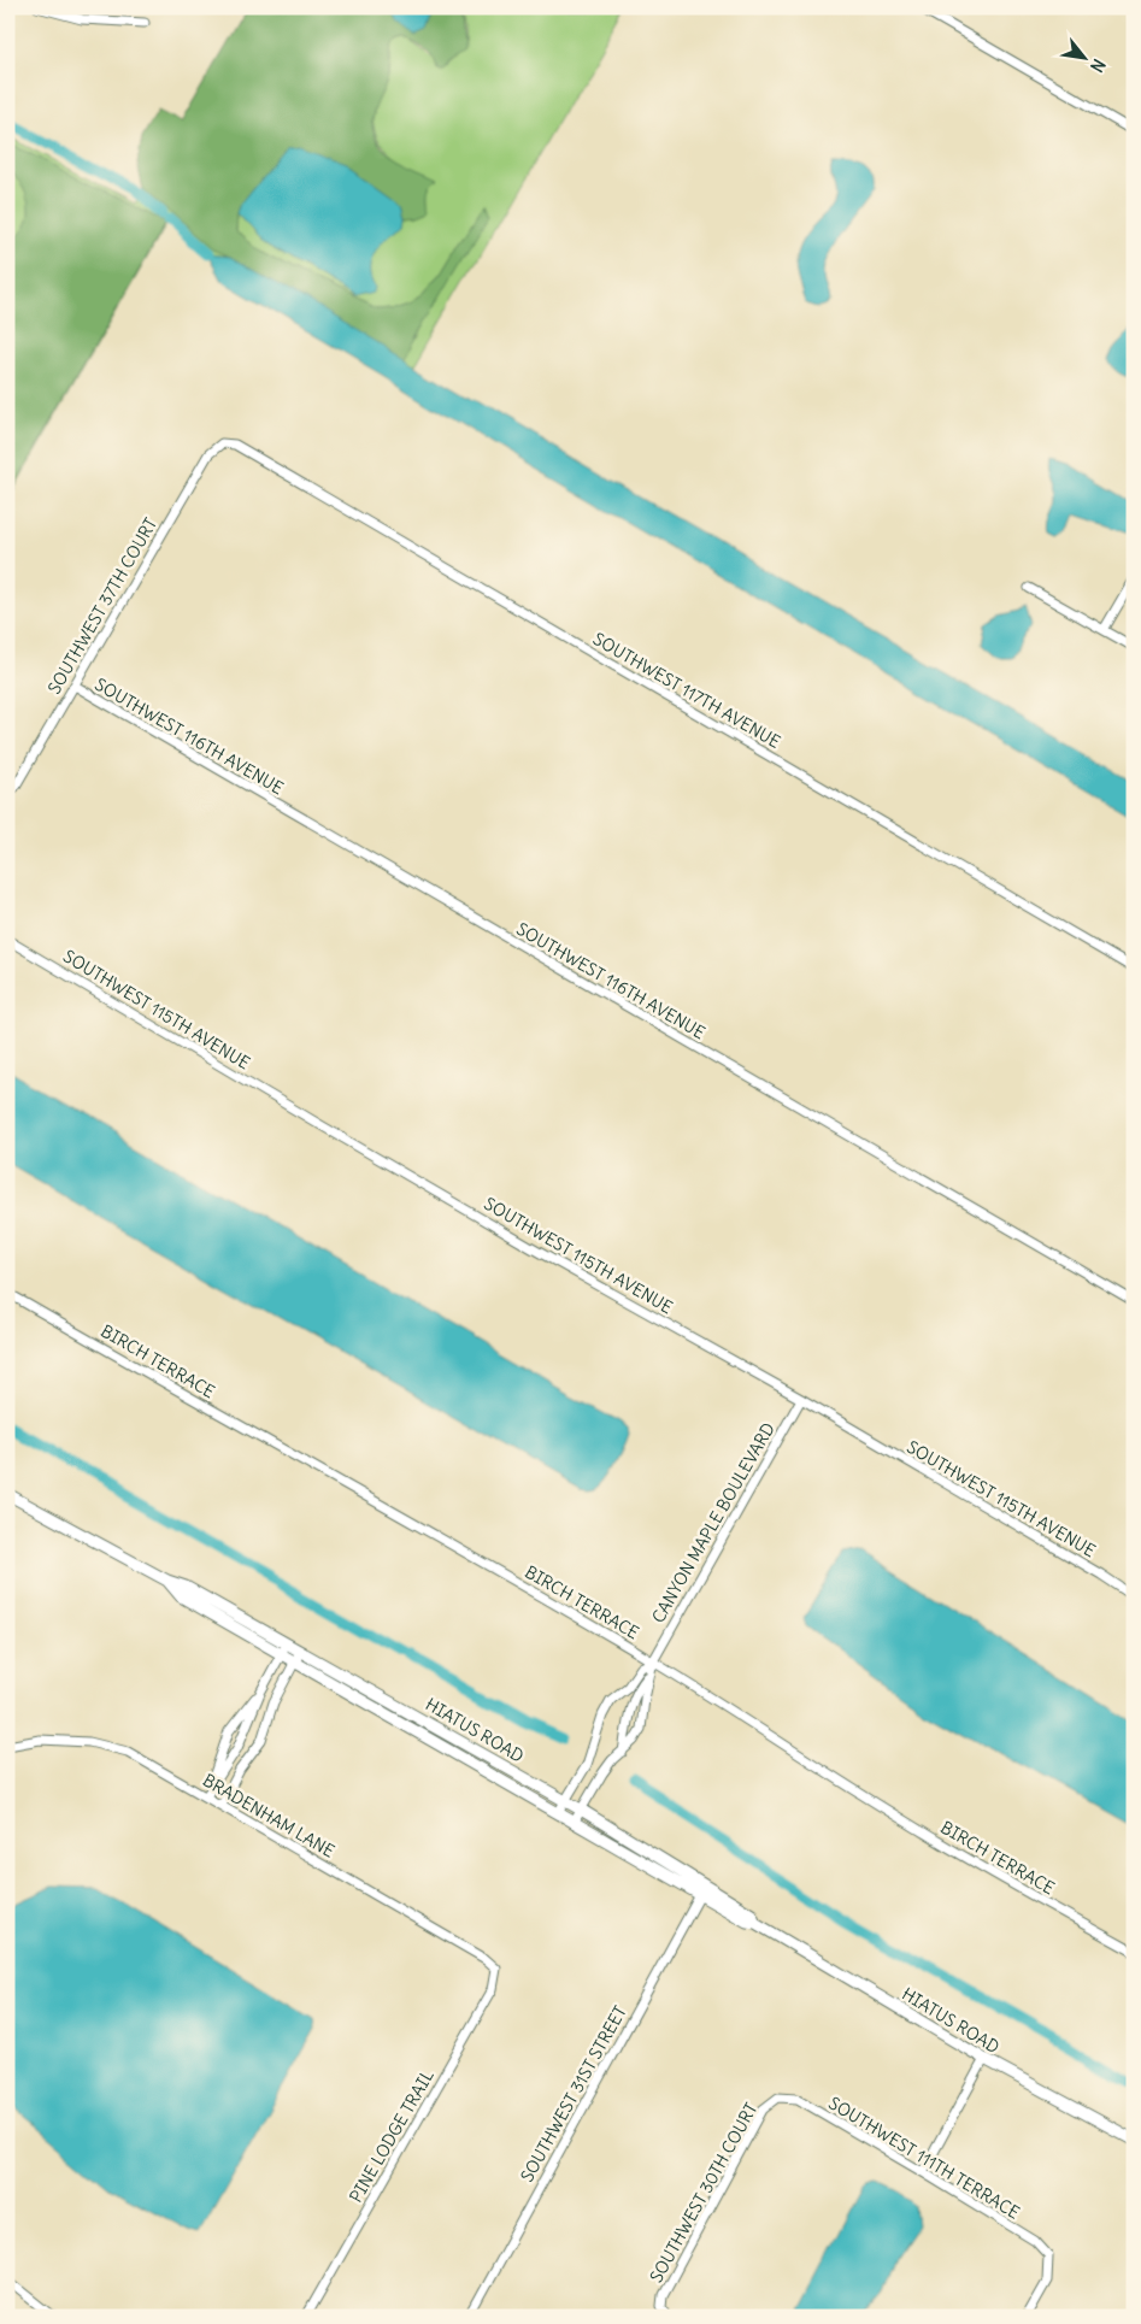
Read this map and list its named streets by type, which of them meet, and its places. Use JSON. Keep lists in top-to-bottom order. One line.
{"streets":{"street":["SOUTHWEST 37TH COURT","SOUTHWEST 117TH AVENUE","SOUTHWEST 116TH AVENUE","SOUTHWEST 115TH AVENUE","BIRCH TERRACE","CANYON MAPLE BOULEVARD","HIATUS ROAD","BRADENHAM LANE","SOUTHWEST 31ST STREET","PINE LODGE TRAIL","SOUTHWEST 111TH TERRACE","SOUTHWEST 30TH COURT"]},"crossings":[["SOUTHWEST 37TH COURT","SOUTHWEST 117TH AVENUE"],["SOUTHWEST 37TH COURT","SOUTHWEST 116TH AVENUE"],["SOUTHWEST 115TH AVENUE","CANYON MAPLE BOULEVARD"],["BIRCH TERRACE","CANYON MAPLE BOULEVARD"],["CANYON MAPLE BOULEVARD","HIATUS ROAD"],["HIATUS ROAD","SOUTHWEST 31ST STREET"],["BRADENHAM LANE","PINE LODGE TRAIL"],["SOUTHWEST 111TH TERRACE","SOUTHWEST 30TH COURT"]],"north":"bottom right"}
